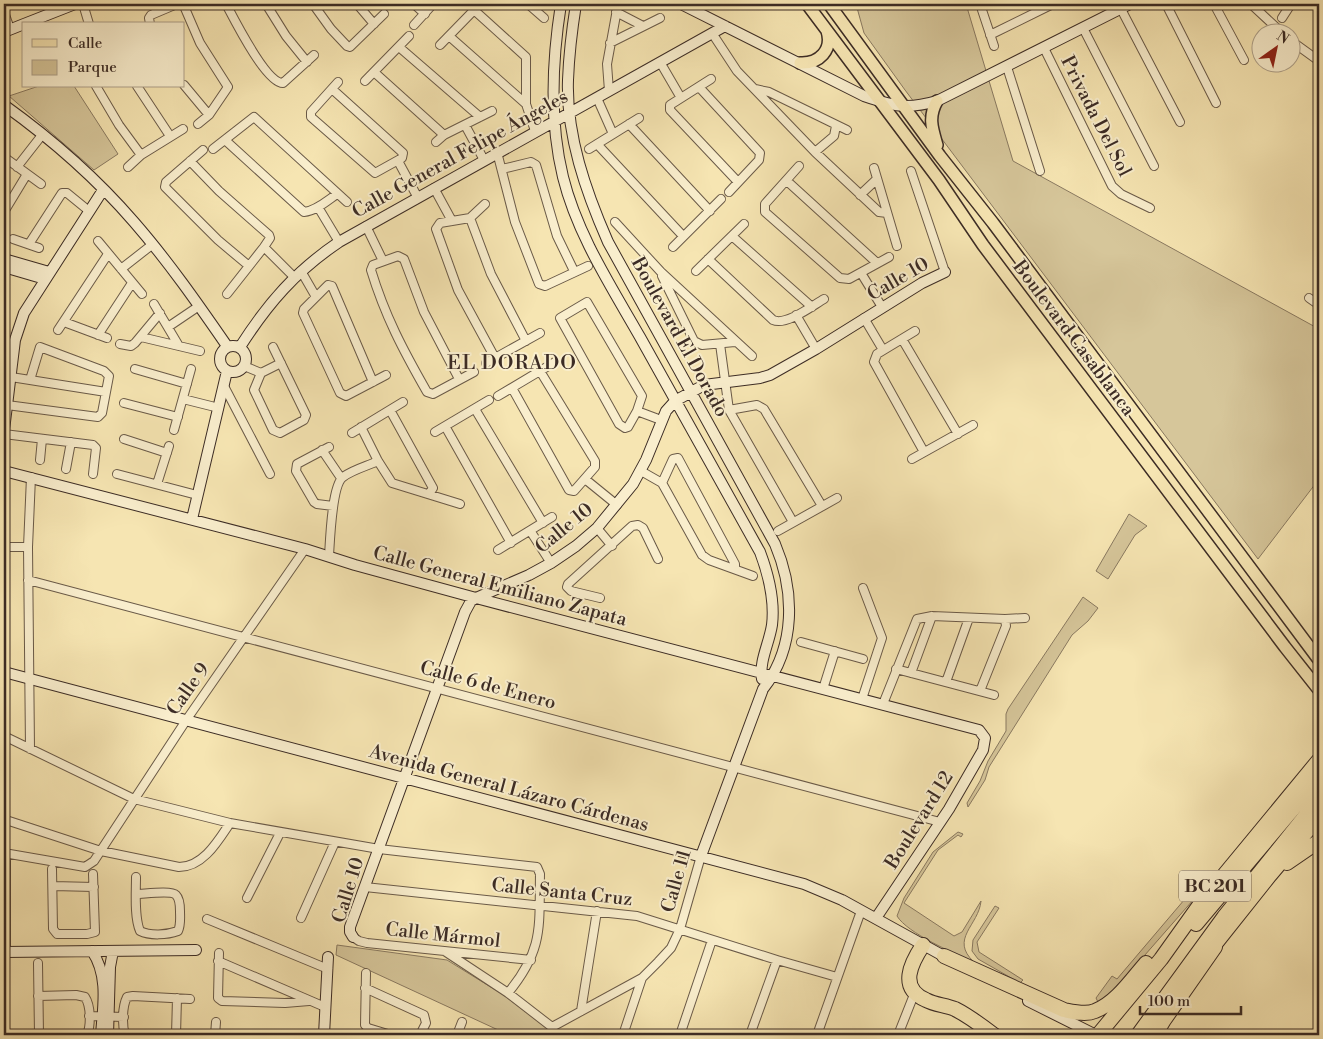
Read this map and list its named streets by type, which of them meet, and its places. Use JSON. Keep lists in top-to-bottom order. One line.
{"streets":{"highway":["BC 201"],"main road":["Calle General Felipe Ángeles","Calle 10","Boulevard El Dorado","Boulevard Casablanca","Calle General Emiliano Zapata","Avenida General Lázaro Cárdenas","Boulevard 12","Calle 11"],"street":["Privada Del Sol","Calle 6 de Enero","Calle 9","Calle Santa Cruz","Calle Mármol"]},"crossings":[["Calle General Felipe Ángeles","Boulevard El Dorado"],["Calle 10","Boulevard El Dorado"],["Calle 10","Calle General Emiliano Zapata"],["Calle 10","Calle 6 de Enero"],["Calle 10","Avenida General Lázaro Cárdenas"],["Calle 10","Calle Santa Cruz"],["Calle 10","Calle Mármol"],["Boulevard El Dorado","Calle General Emiliano Zapata"],["Boulevard El Dorado","Calle 11"],["Calle General Emiliano Zapata","Calle 9"],["Calle General Emiliano Zapata","Boulevard 12"],["Calle General Emiliano Zapata","Calle 11"],["Calle 6 de Enero","Calle 9"],["Calle 6 de Enero","Boulevard 12"],["Calle 6 de Enero","Calle 11"],["Calle 9","Avenida General Lázaro Cárdenas"],["Avenida General Lázaro Cárdenas","Boulevard 12"],["Avenida General Lázaro Cárdenas","Calle 11"],["Avenida General Lázaro Cárdenas","BC 201"],["Calle 11","Calle Santa Cruz"]],"districts":["EL DORADO"],"legend":["Calle","Parque"],"scale_bar":"100 m","north":"top right"}
